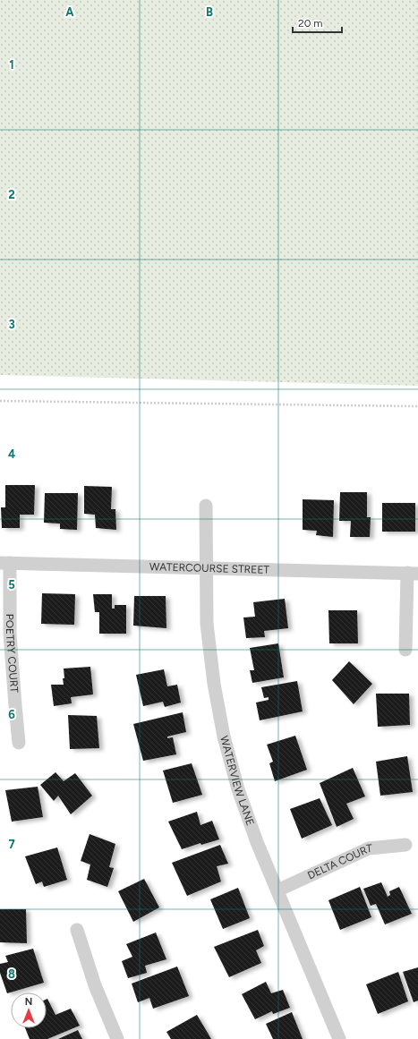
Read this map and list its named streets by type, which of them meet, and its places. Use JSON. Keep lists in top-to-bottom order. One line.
{"streets":{"street":["WATERCOURSE STREET","POETRY COURT","WATERVIEW LANE","DELTA COURT"]},"crossings":[["WATERCOURSE STREET","POETRY COURT"],["WATERCOURSE STREET","WATERVIEW LANE"],["WATERVIEW LANE","DELTA COURT"]],"scale_bar":"20 m","north":"top","grid":{"columns":["A","B"],"rows":["1","2","3","4","5","6","7","8"]}}
